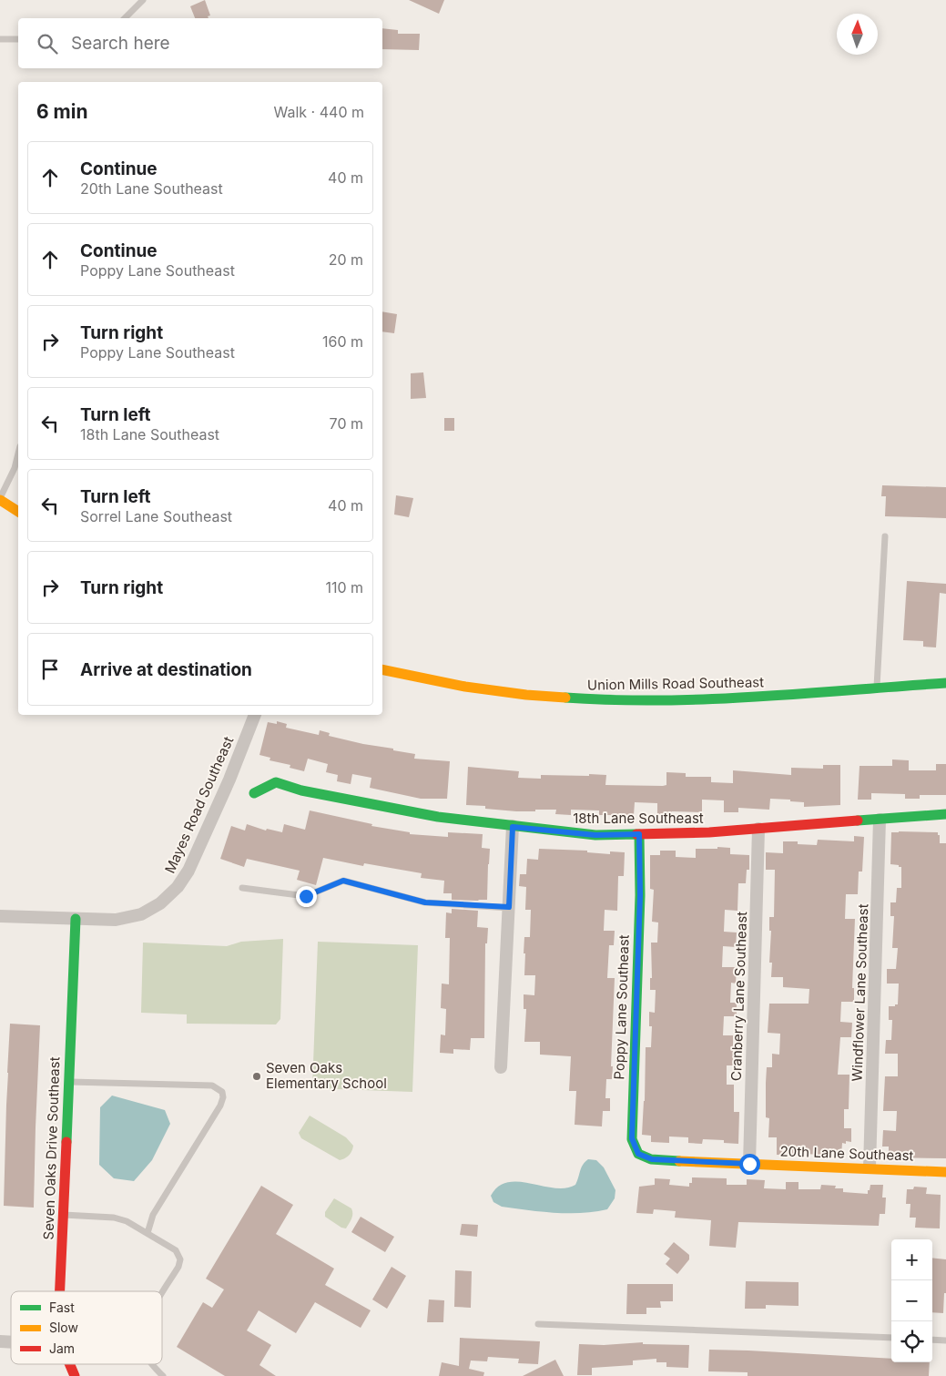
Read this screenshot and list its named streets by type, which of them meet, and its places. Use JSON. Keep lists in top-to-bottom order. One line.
{"streets":{"street":["Union Mills Road Southeast","Mayes Road Southeast","18th Lane Southeast","Windflower Lane Southeast","Cranberry Lane Southeast","Poppy Lane Southeast","Seven Oaks Drive Southeast","20th Lane Southeast"]},"crossings":[["Mayes Road Southeast","Seven Oaks Drive Southeast"],["18th Lane Southeast","Windflower Lane Southeast"],["18th Lane Southeast","Cranberry Lane Southeast"],["18th Lane Southeast","Poppy Lane Southeast"],["Windflower Lane Southeast","20th Lane Southeast"],["Cranberry Lane Southeast","20th Lane Southeast"],["Poppy Lane Southeast","20th Lane Southeast"]],"places":["Seven Oaks Elementary School"],"legend":["Fast","Slow","Jam"],"north":"top","page":{"search":"Search here","heading":["6 min","Walk · 440 m"],"list":[["Continue","20th Lane Southeast","40 m"],["Continue","Poppy Lane Southeast","20 m"],["Turn right","Poppy Lane Southeast","160 m"],["Turn left","18th Lane Southeast","70 m"],["Turn left","Sorrel Lane Southeast","40 m"],["Turn right","110 m"],"Arrive at destination"],"map_buttons":["+","−"]}}
